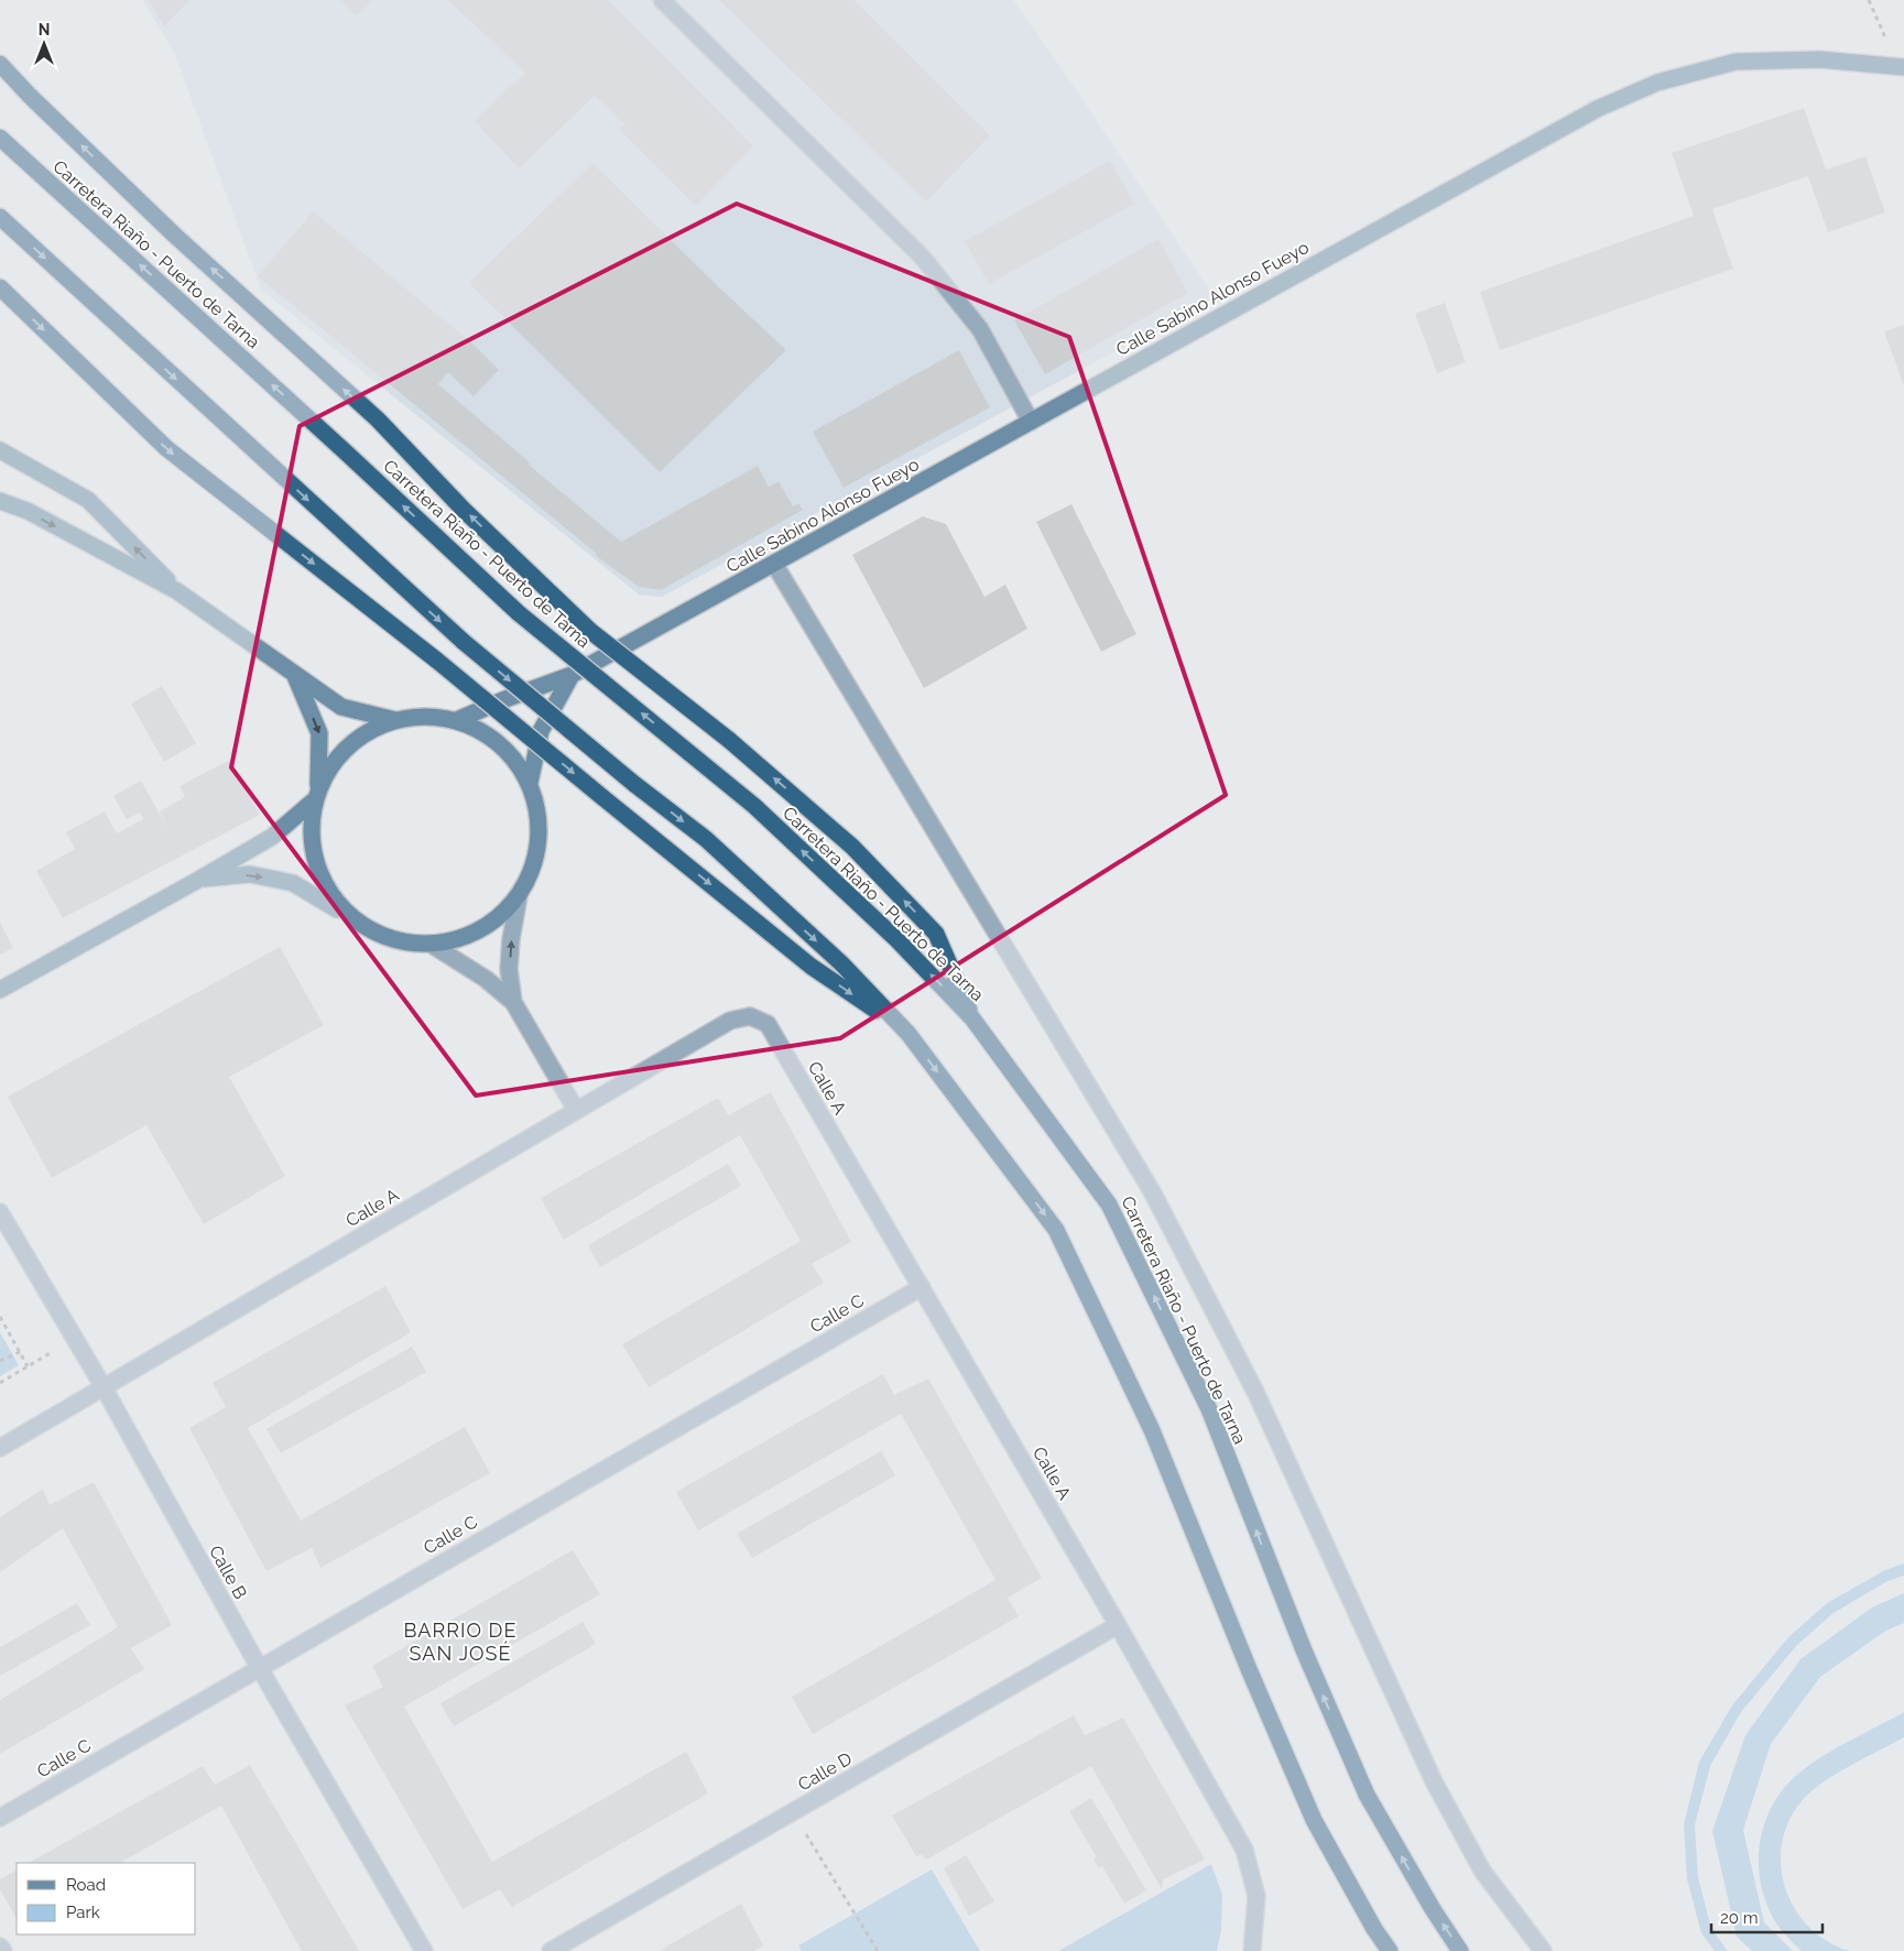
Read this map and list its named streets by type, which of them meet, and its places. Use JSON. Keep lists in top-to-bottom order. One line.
{"streets":{"highway":["Carretera Riaño - Puerto de Tarna"],"street":["Calle Sabino Alonso Fueyo","Calle A","Calle C","Calle B","Calle D"]},"crossings":[["Calle A","Calle C"],["Calle A","Calle B"],["Calle A","Calle D"],["Calle C","Calle B"]],"districts":["BARRIO DE SAN JOSÉ"],"legend":["Road","Park"],"scale_bar":"20 m","north":"top"}
